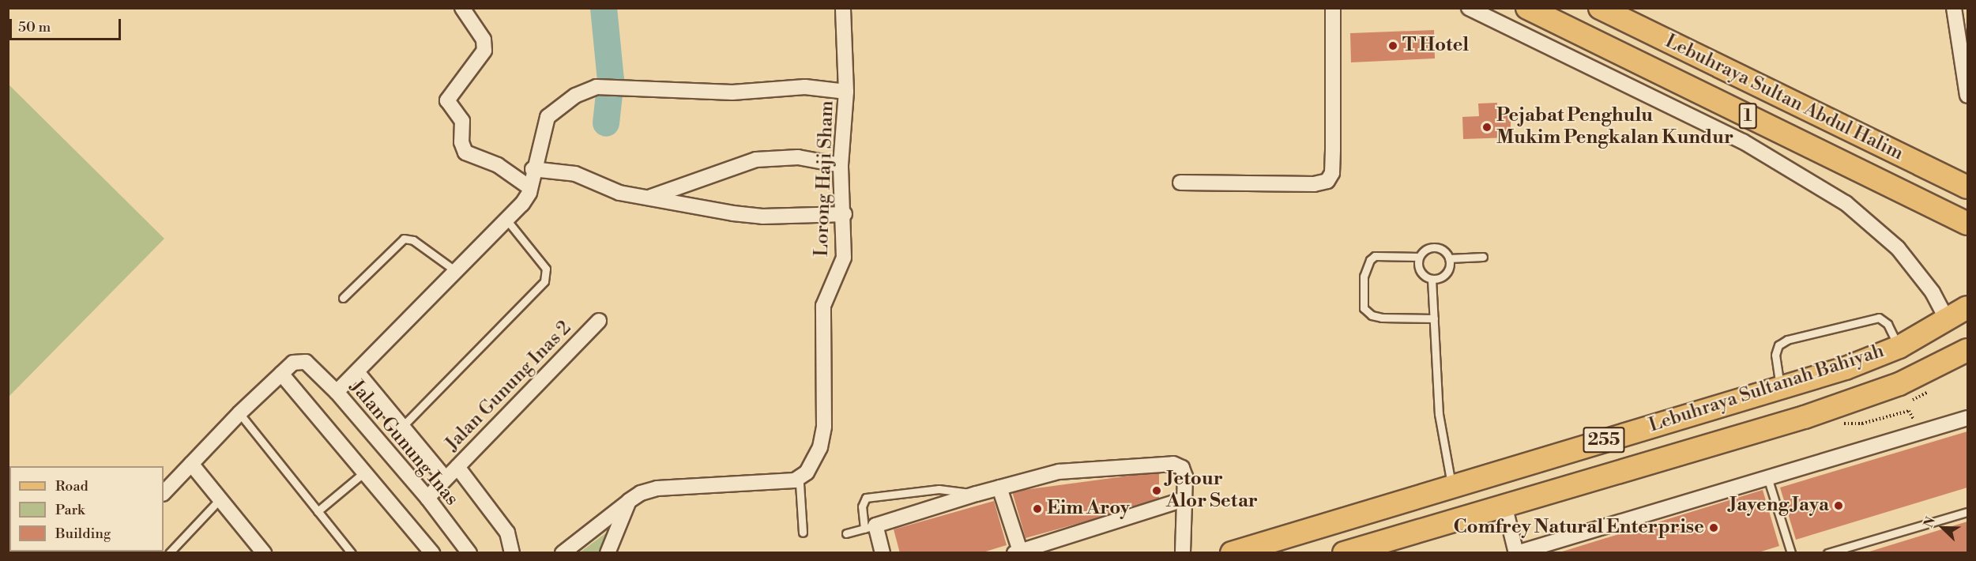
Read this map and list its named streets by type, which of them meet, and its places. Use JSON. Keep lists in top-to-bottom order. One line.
{"streets":{"main road":["Lebuhraya Sultan Abdul Halim","1","Lebuhraya Sultanah Bahiyah","255"],"street":["Lorong Haji Sham","Jalan Gunung Inas 2","Jalan Gunung Inas"]},"crossings":[["Jalan Gunung Inas 2","Jalan Gunung Inas"]],"places":["T Hotel","Pejabat Penghulu Mukim Pengkalan Kundur","Jetour Alor Setar","Jayeng Jaya","Eim Aroy","Comfrey Natural Enterprise"],"legend":["Road","Park","Building"],"scale_bar":"50 m","north":"top left"}
